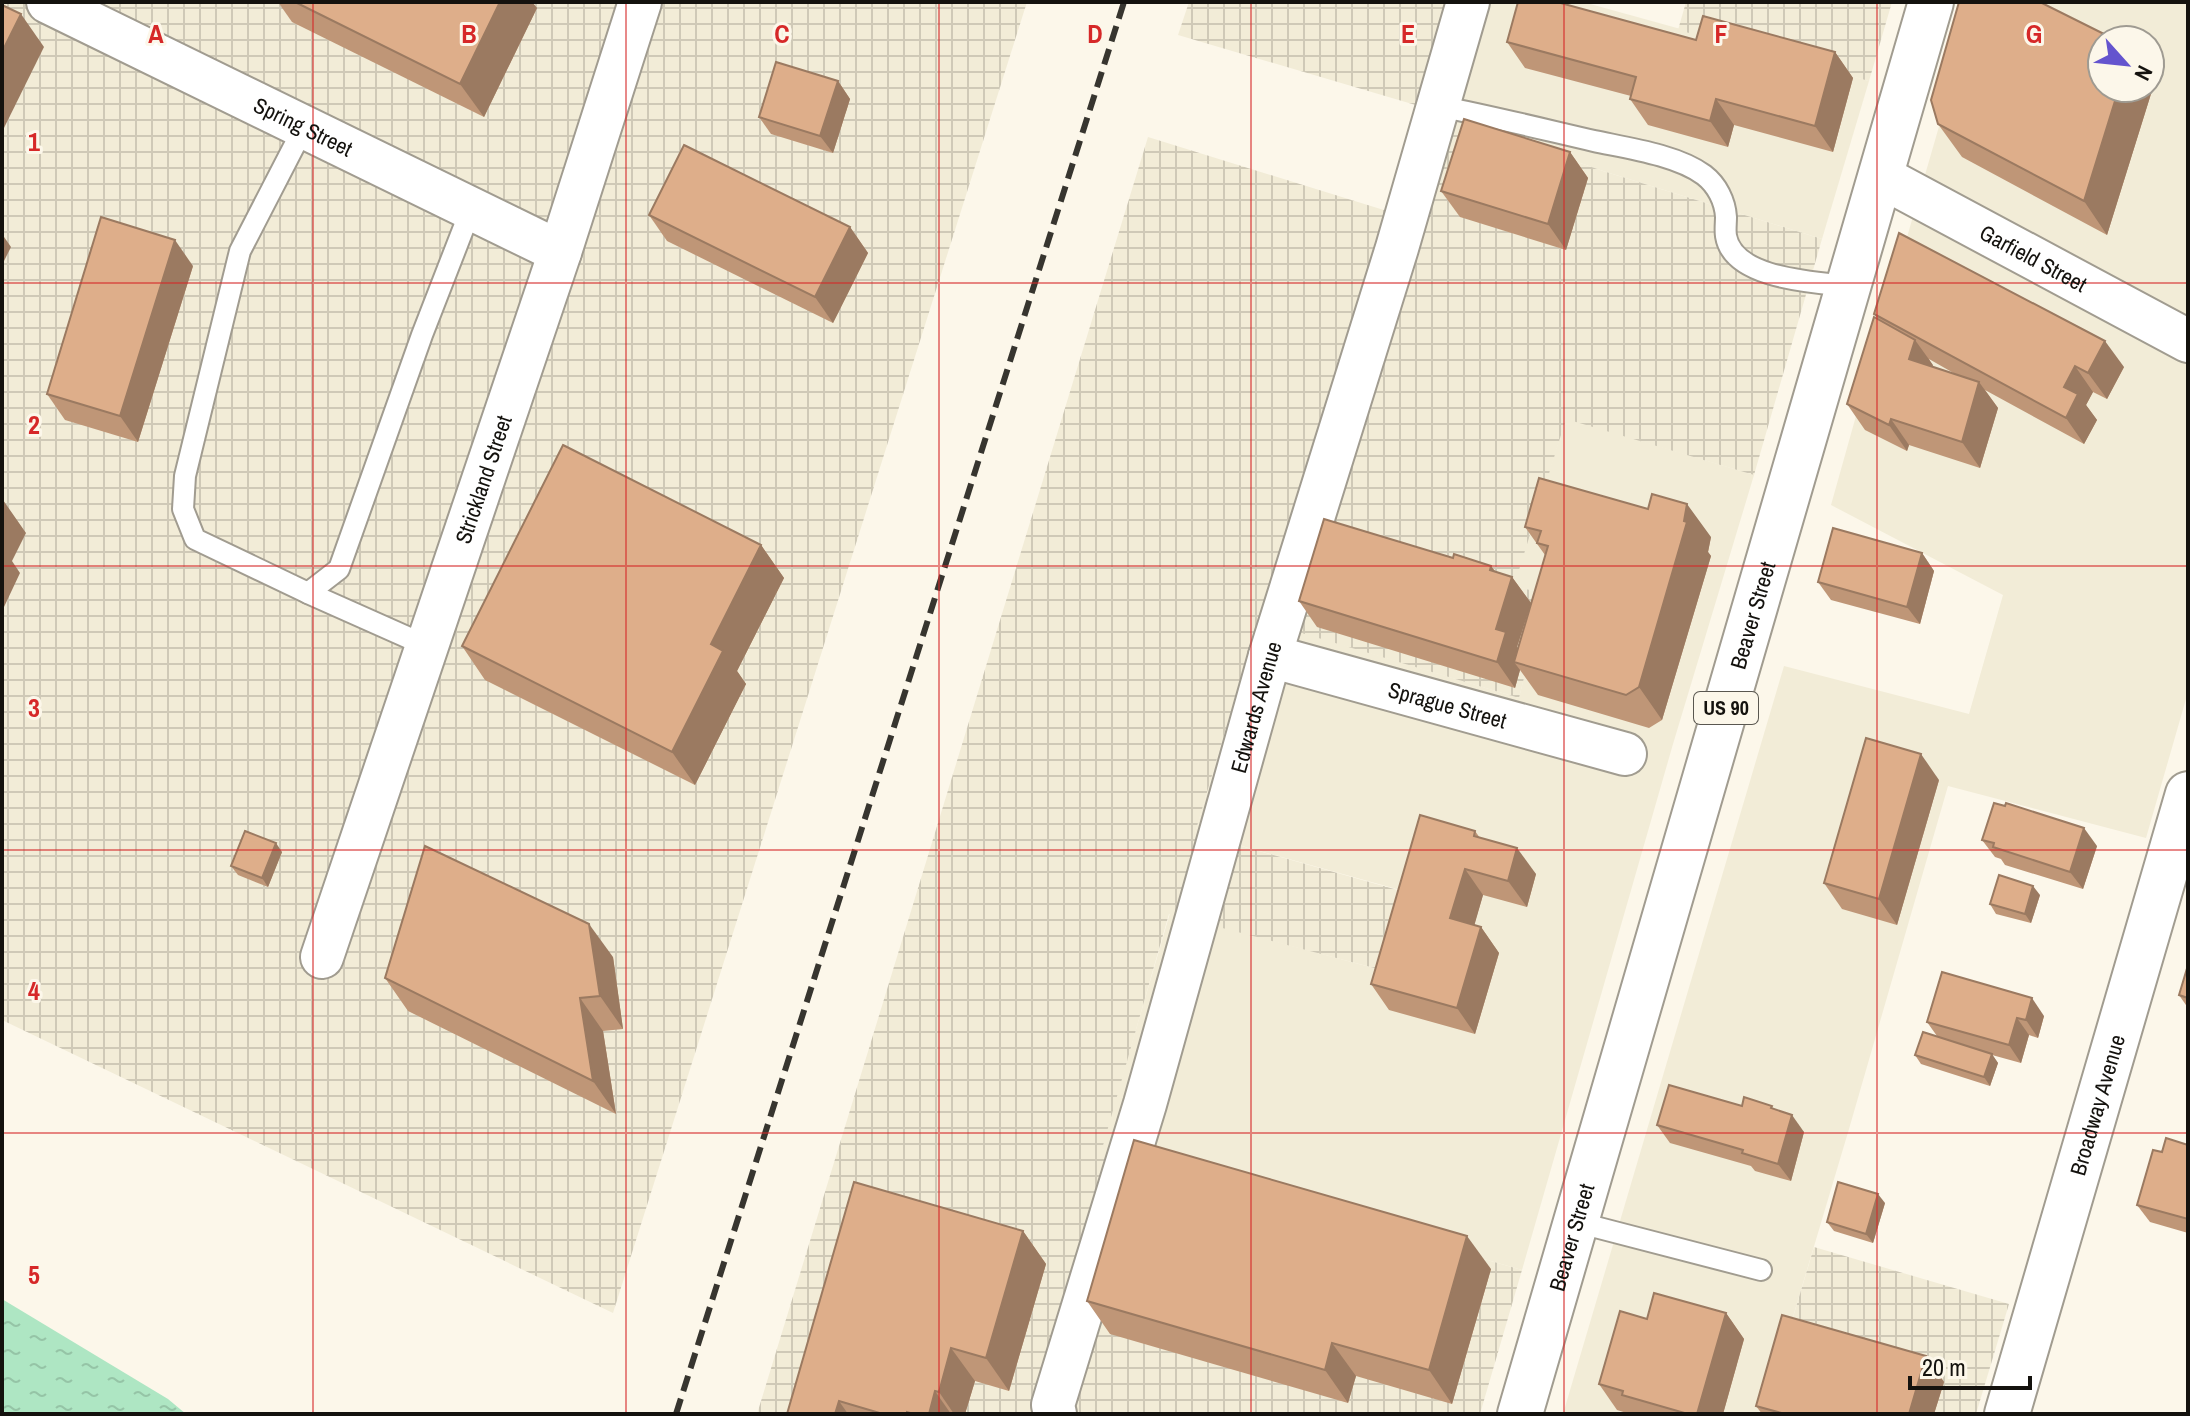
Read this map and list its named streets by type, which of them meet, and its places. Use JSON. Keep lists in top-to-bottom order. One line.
{"streets":{"main road":["Beaver Street","US 90","Broadway Avenue"],"street":["Spring Street","Garfield Street","Strickland Street","Sprague Street","Edwards Avenue"]},"crossings":[["Spring Street","Strickland Street"],["Garfield Street","Beaver Street"],["Sprague Street","Edwards Avenue"]],"scale_bar":"20 m","north":"bottom right","grid":{"columns":["A","B","C","D","E","F","G"],"rows":["1","2","3","4","5"]}}
